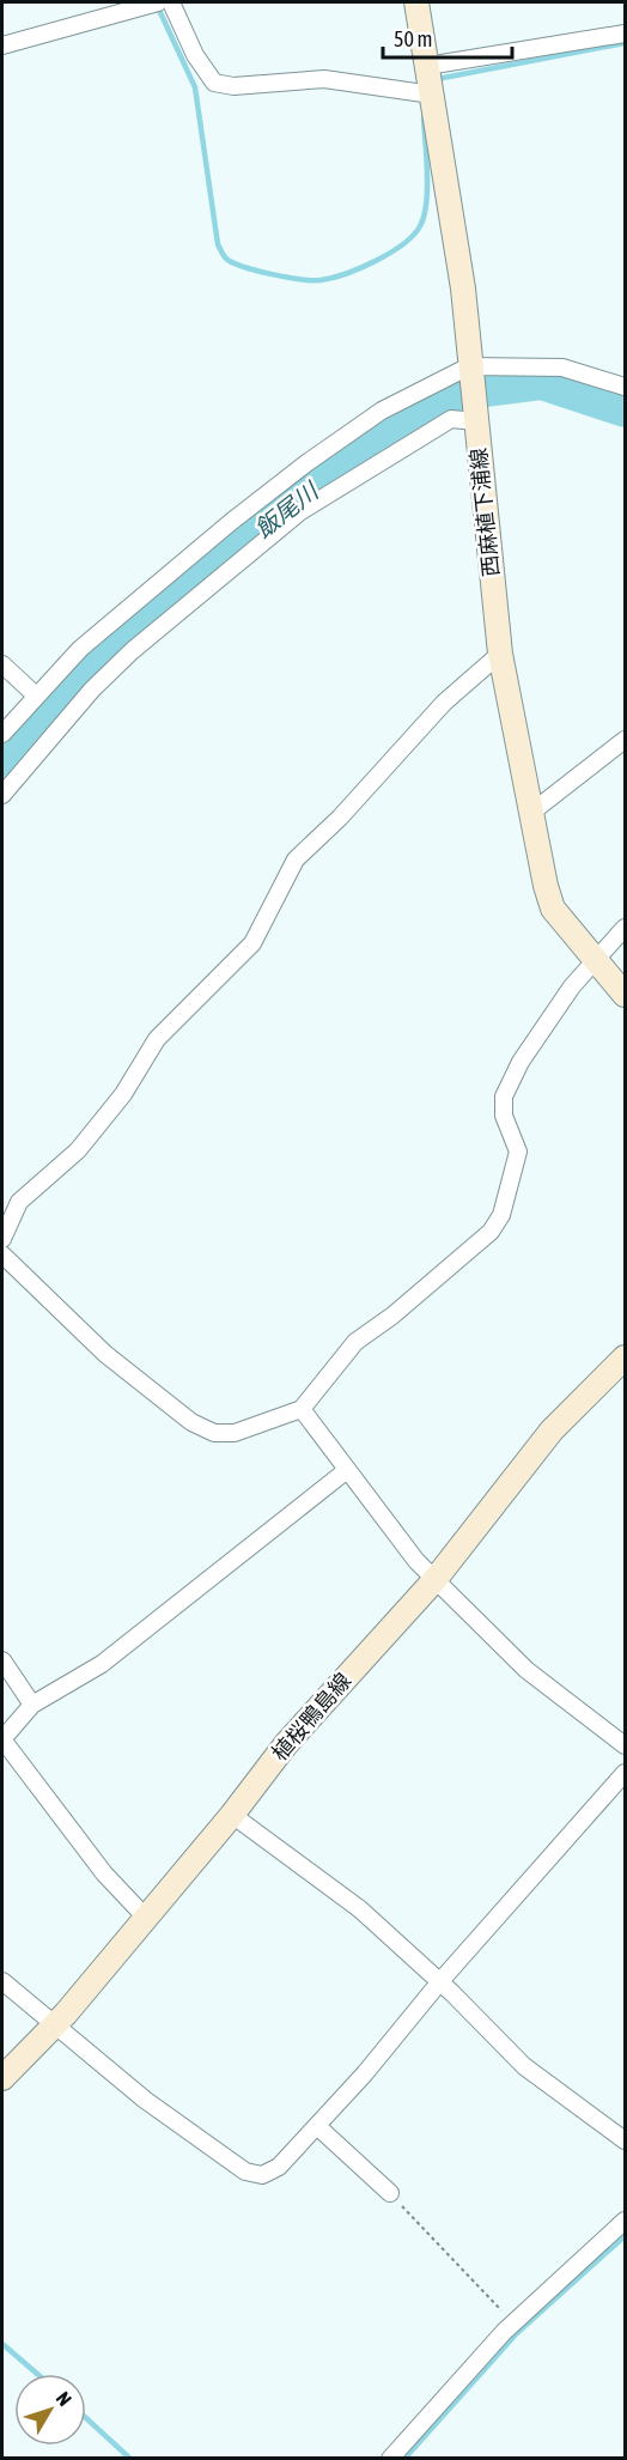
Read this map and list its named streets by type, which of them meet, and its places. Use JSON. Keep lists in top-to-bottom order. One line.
{"streets":{"main road":["西麻植下浦線","植桜鴨島線"]},"water":["飯尾川"],"scale_bar":"50 m","north":"top right"}
